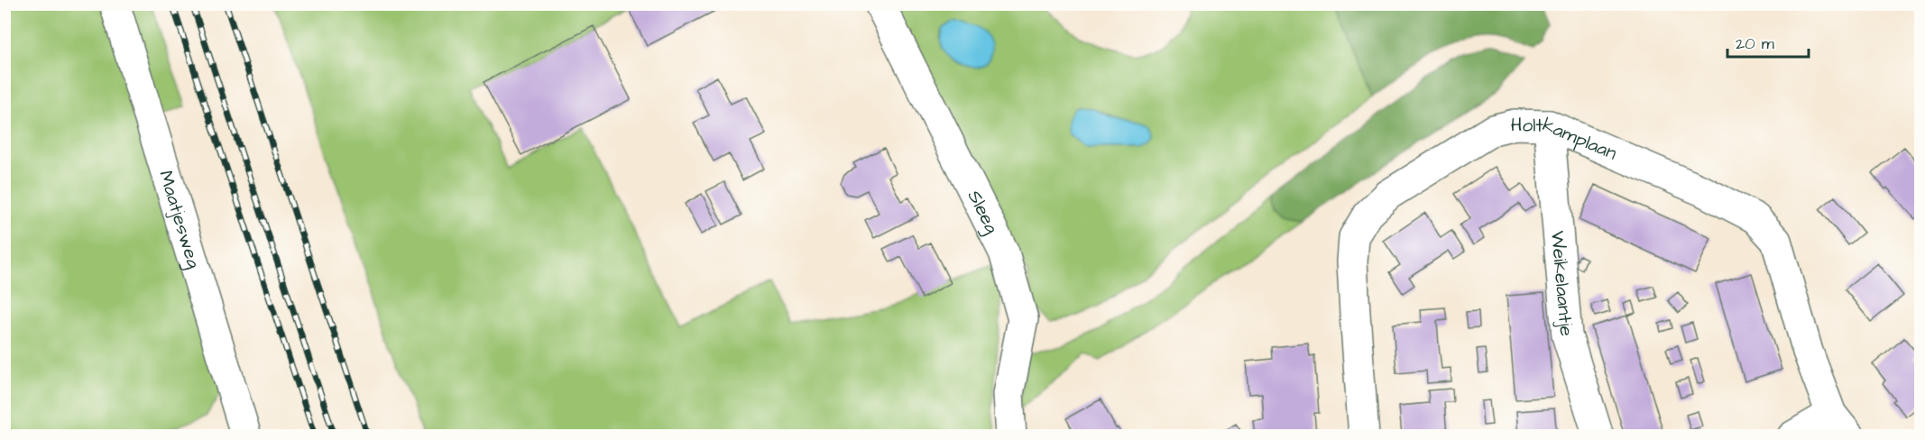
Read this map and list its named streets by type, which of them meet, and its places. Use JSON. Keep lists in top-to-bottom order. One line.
{"streets":{"street":["Holtkamplaan","Sleeg","Maatjesweg","Weikelaantje"]},"crossings":[["Holtkamplaan","Weikelaantje"]],"scale_bar":"20 m"}
